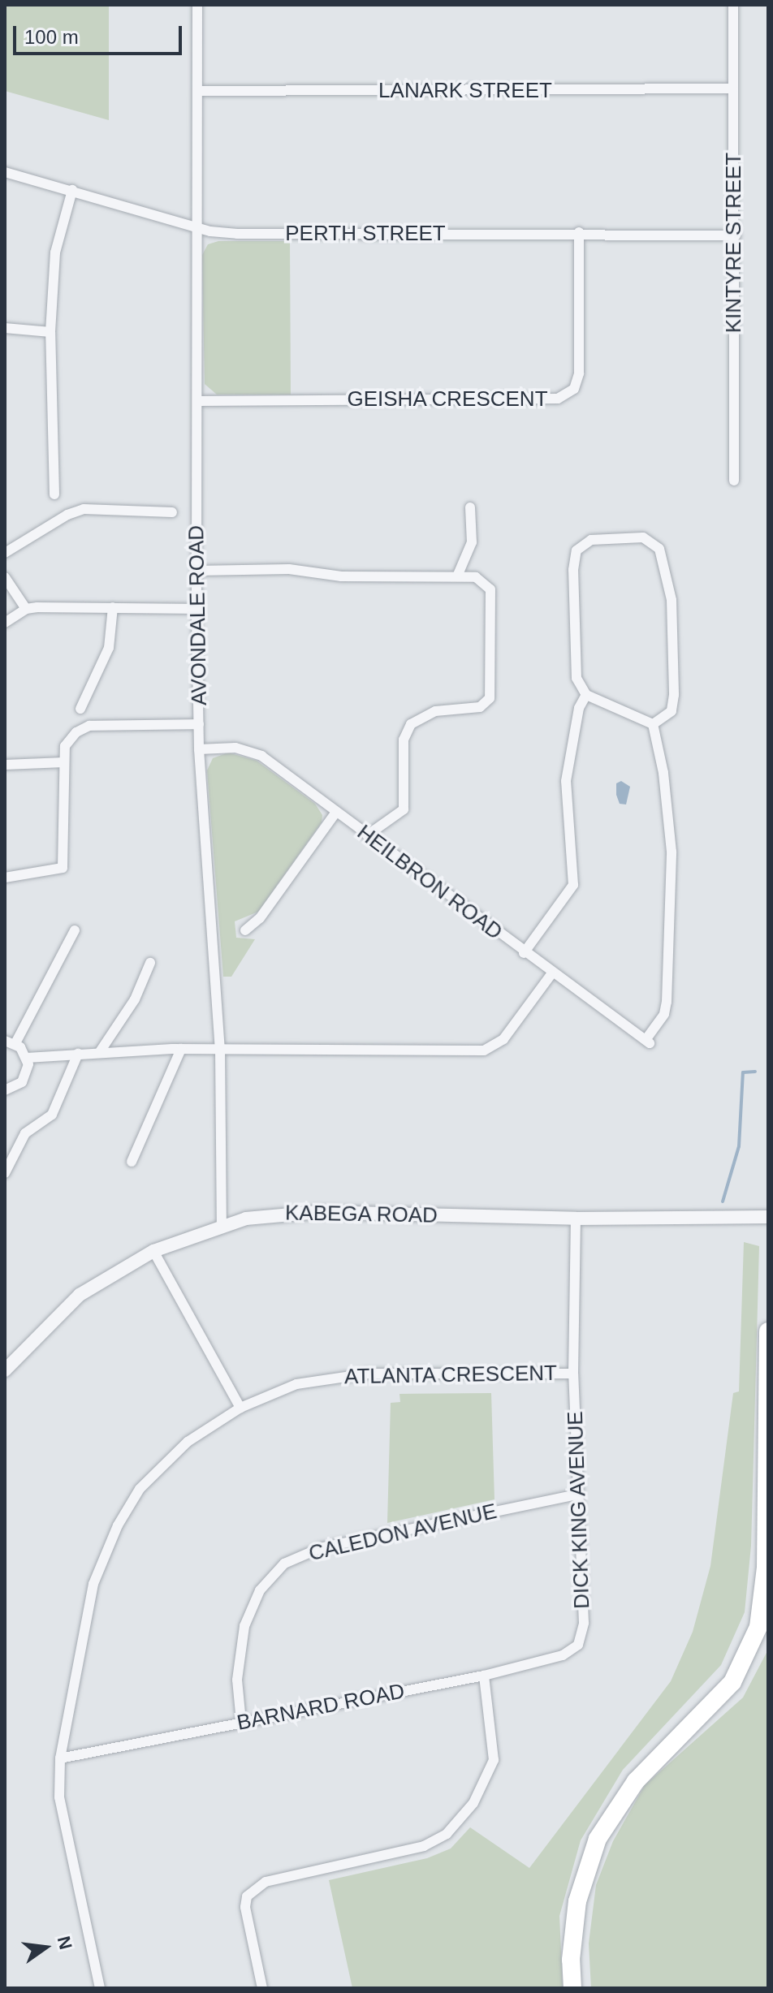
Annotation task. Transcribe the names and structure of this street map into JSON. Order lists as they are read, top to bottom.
{
  "streets": {
    "street": [
      "LANARK STREET",
      "PERTH STREET",
      "KINTYRE STREET",
      "GEISHA CRESCENT",
      "AVONDALE ROAD",
      "HEILBRON ROAD",
      "KABEGA ROAD",
      "ATLANTA CRESCENT",
      "DICK KING AVENUE",
      "CALEDON AVENUE",
      "BARNARD ROAD"
    ]
  },
  "crossings": [
    ["LANARK STREET", "KINTYRE STREET"],
    ["LANARK STREET", "AVONDALE ROAD"],
    ["PERTH STREET", "KINTYRE STREET"],
    ["PERTH STREET", "GEISHA CRESCENT"],
    ["PERTH STREET", "AVONDALE ROAD"],
    ["GEISHA CRESCENT", "AVONDALE ROAD"],
    ["AVONDALE ROAD", "HEILBRON ROAD"],
    ["AVONDALE ROAD", "KABEGA ROAD"],
    ["KABEGA ROAD", "DICK KING AVENUE"],
    ["ATLANTA CRESCENT", "DICK KING AVENUE"],
    ["ATLANTA CRESCENT", "BARNARD ROAD"],
    ["DICK KING AVENUE", "CALEDON AVENUE"],
    ["DICK KING AVENUE", "BARNARD ROAD"],
    ["CALEDON AVENUE", "BARNARD ROAD"]
  ],
  "scale_bar": "100 m",
  "north": "right"
}
